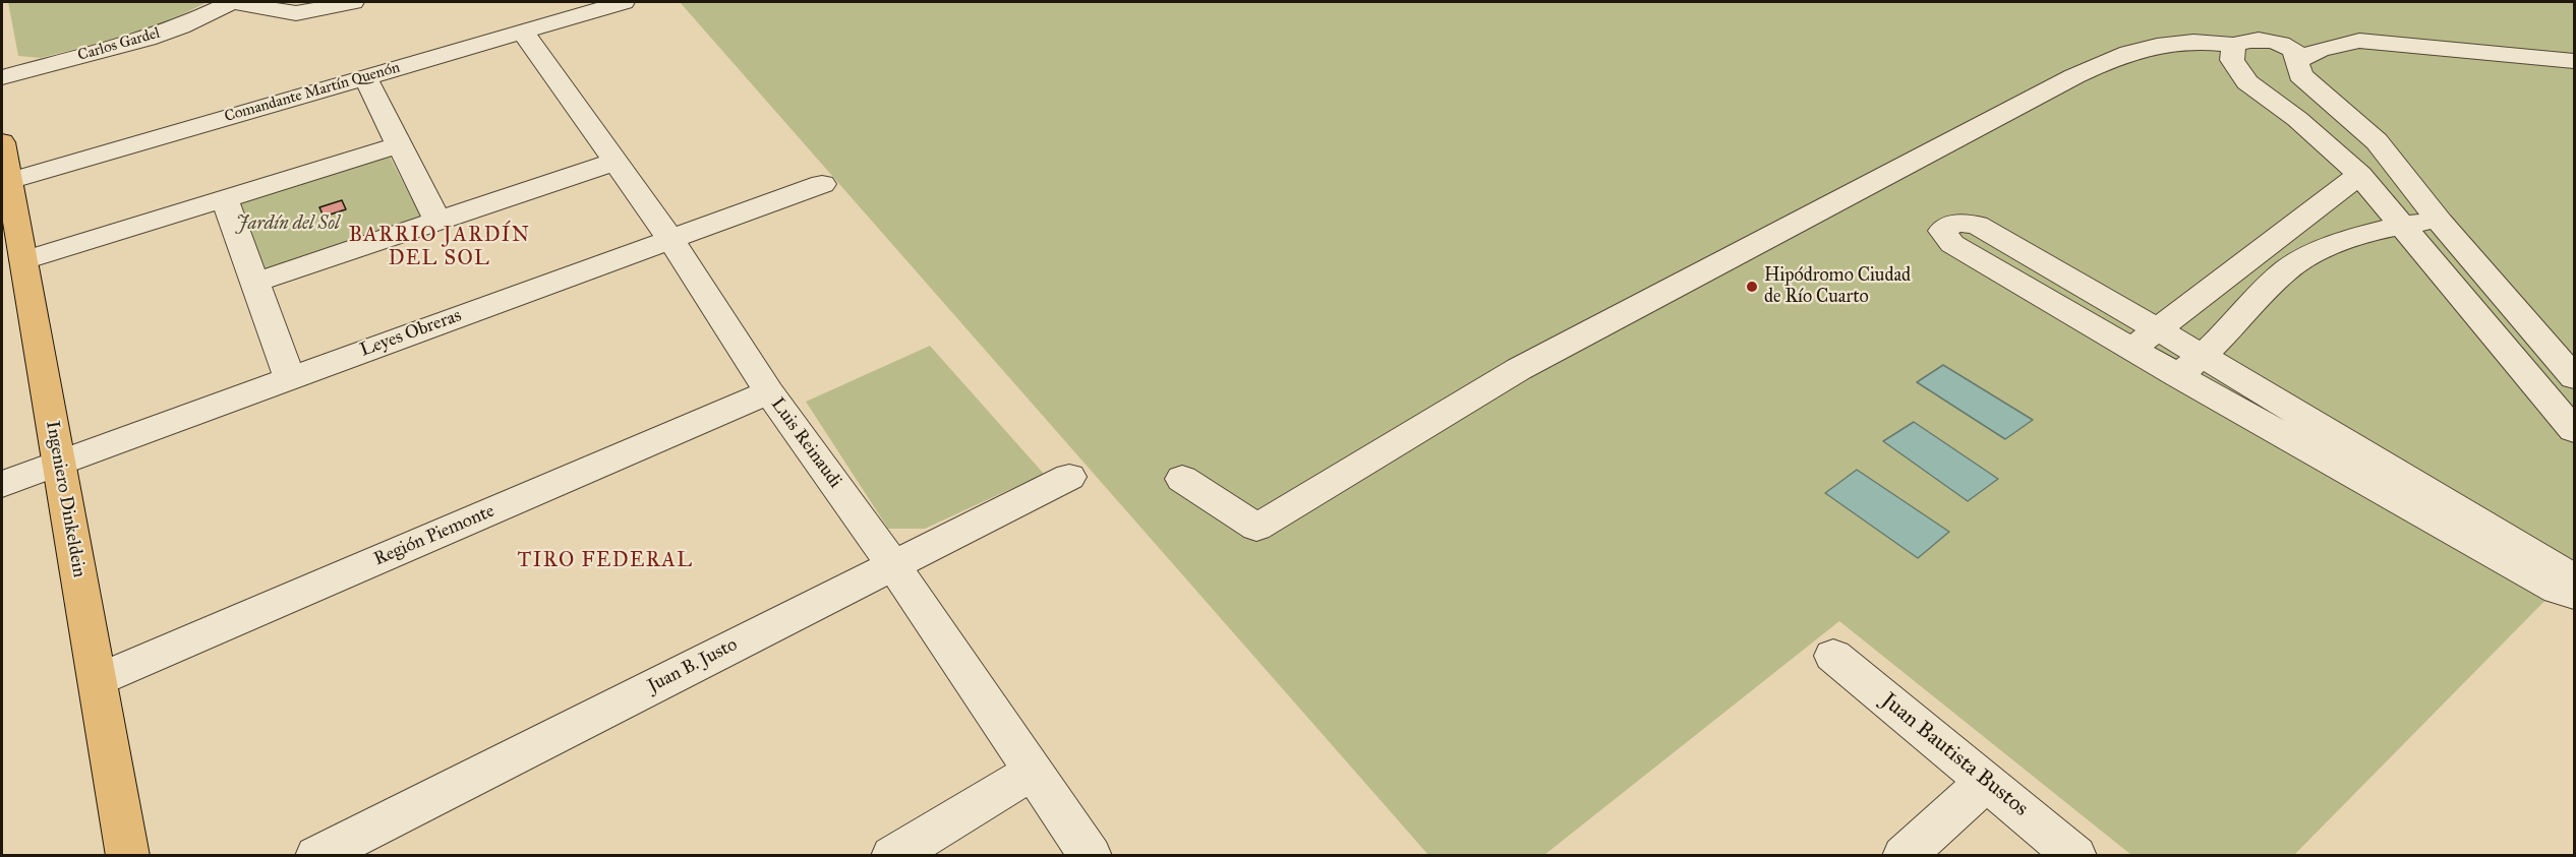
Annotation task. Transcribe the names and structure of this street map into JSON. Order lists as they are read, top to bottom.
{
  "streets": {
    "main road": ["Ingeniero Dinkeldein"],
    "street": [
      "Carlos Gardel",
      "Comandante Martín Quenón",
      "Leyes Obreras",
      "Luis Reinaudi",
      "Región Piemonte",
      "Juan B. Justo",
      "Juan Bautista Bustos"
    ]
  },
  "crossings": [
    ["Comandante Martín Quenón", "Luis Reinaudi"],
    ["Comandante Martín Quenón", "Ingeniero Dinkeldein"],
    ["Leyes Obreras", "Luis Reinaudi"],
    ["Leyes Obreras", "Ingeniero Dinkeldein"],
    ["Luis Reinaudi", "Región Piemonte"],
    ["Luis Reinaudi", "Juan B. Justo"],
    ["Ingeniero Dinkeldein", "Región Piemonte"]
  ],
  "districts": ["BARRIO JARDÍN DEL SOL", "TIRO FEDERAL"],
  "parks": ["Jardín del Sol"],
  "places": ["Hipódromo Ciudad de Río Cuarto"]
}
